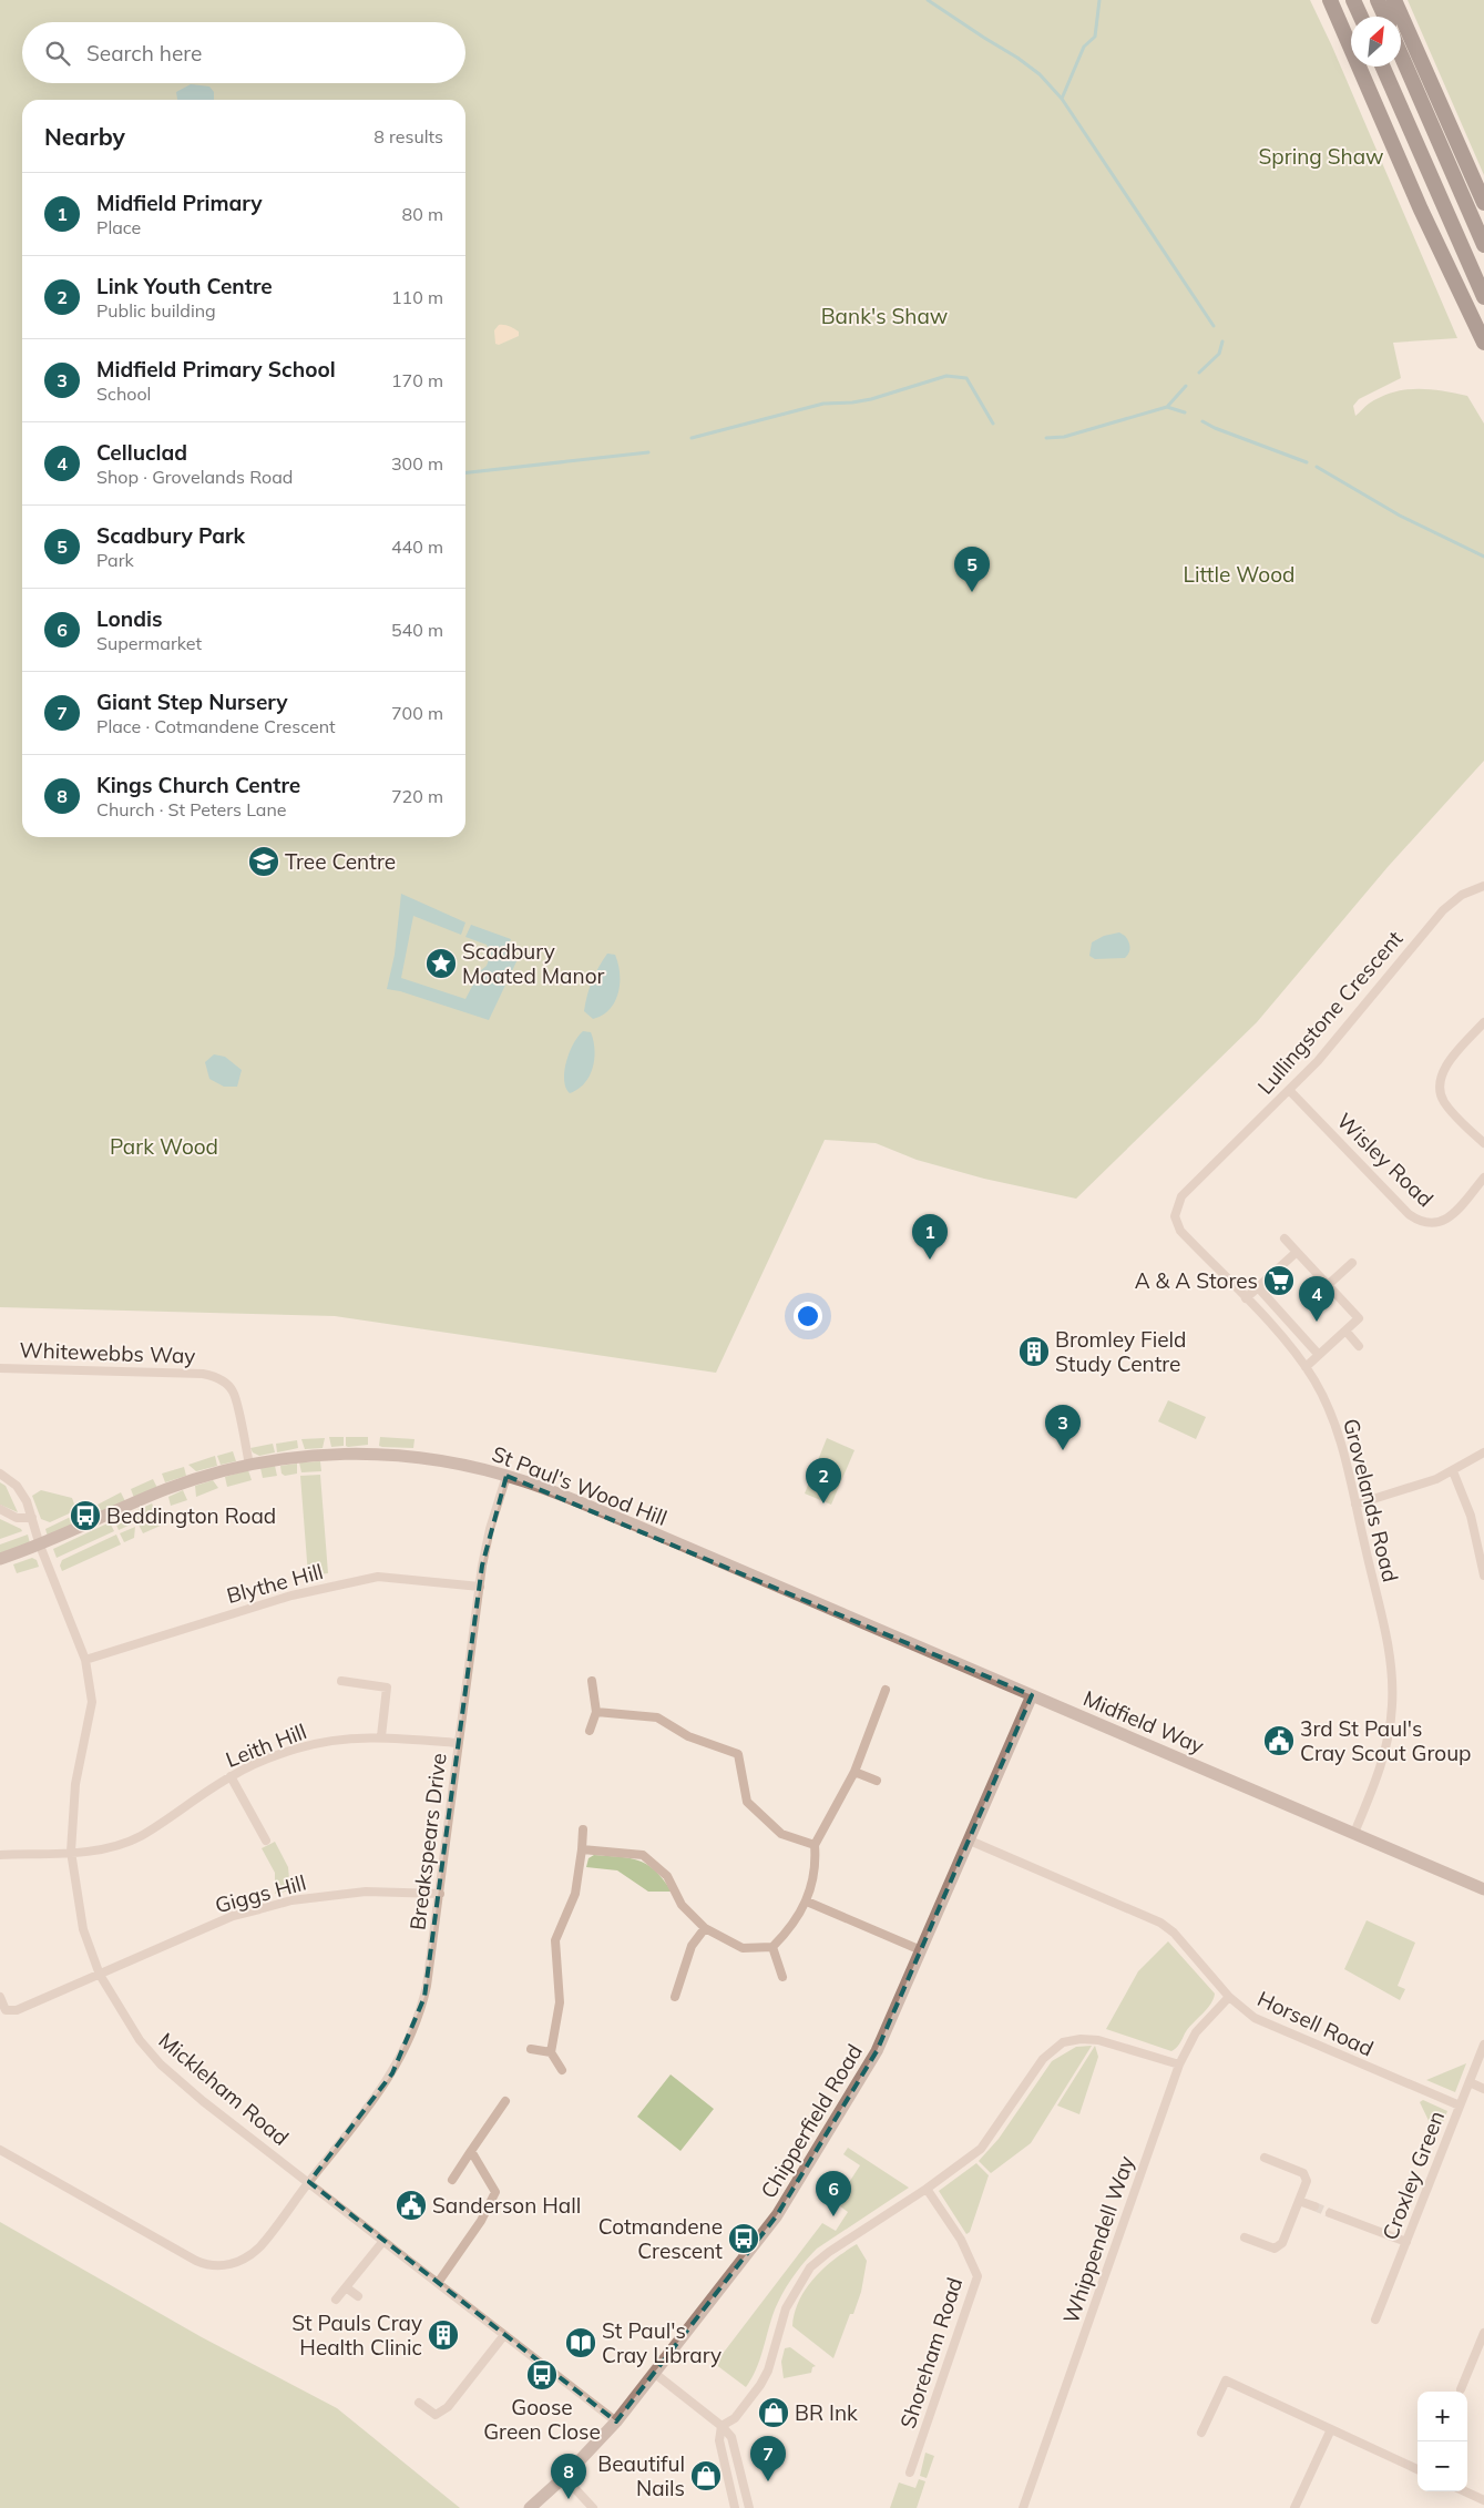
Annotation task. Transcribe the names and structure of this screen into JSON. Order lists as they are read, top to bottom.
{
  "streets": {
    "street": [
      "Lullingstone Crescent",
      "Wisley Road",
      "Whitewebbs Way",
      "St Paul's Wood Hill",
      "Grovelands Road",
      "Blythe Hill",
      "Midfield Way",
      "Leith Hill",
      "Breakspears Drive",
      "Giggs Hill",
      "Horsell Road",
      "Mickleham Road",
      "Chipperfield Road",
      "Croxley Green",
      "Whippendell Way",
      "Shoreham Road"
    ]
  },
  "crossings": [
    ["Lullingstone Crescent", "Wisley Road"],
    ["Lullingstone Crescent", "Grovelands Road"],
    ["Whitewebbs Way", "St Paul's Wood Hill"],
    ["St Paul's Wood Hill", "Midfield Way"],
    ["St Paul's Wood Hill", "Breakspears Drive"],
    ["St Paul's Wood Hill", "Mickleham Road"],
    ["Grovelands Road", "Midfield Way"],
    ["Blythe Hill", "Breakspears Drive"],
    ["Blythe Hill", "Mickleham Road"],
    ["Midfield Way", "Chipperfield Road"],
    ["Leith Hill", "Breakspears Drive"],
    ["Leith Hill", "Mickleham Road"],
    ["Breakspears Drive", "Giggs Hill"],
    ["Breakspears Drive", "Mickleham Road"],
    ["Giggs Hill", "Mickleham Road"],
    ["Horsell Road", "Chipperfield Road"],
    ["Horsell Road", "Croxley Green"],
    ["Horsell Road", "Whippendell Way"],
    ["Mickleham Road", "Chipperfield Road"]
  ],
  "parks": [
    "Spring Shaw",
    "Bank's Shaw",
    "Little Wood",
    "Park Wood"
  ],
  "places": {
    "school or university": ["Tree Centre"],
    "place": ["Scadbury Moated Manor"],
    "supermarket": ["A & A Stores"],
    "building": ["Bromley Field Study Centre", "St Pauls Cray Health Clinic"],
    "bus stop": ["Beddington Road", "Cotmandene Crescent", "Goose Green Close"],
    "public building": ["3rd St Paul's Cray Scout Group", "Sanderson Hall"],
    "library": ["St Paul's Cray Library"],
    "shop": ["BR Ink", "Beautiful Nails"]
  },
  "north": "top right",
  "page": {
    "search": "Search here",
    "heading": ["Nearby", "8 results"],
    "list": [
      {
        "mark": "1",
        "name": "Midfield Primary",
        "note": "Place",
        "value": "80 m"
      },
      {
        "mark": "2",
        "name": "Link Youth Centre",
        "note": "Public building",
        "value": "110 m"
      },
      {
        "mark": "3",
        "name": "Midfield Primary School",
        "note": "School",
        "value": "170 m"
      },
      {
        "mark": "4",
        "name": "Celluclad",
        "note": "Shop · Grovelands Road",
        "value": "300 m"
      },
      {
        "mark": "5",
        "name": "Scadbury Park",
        "note": "Park",
        "value": "440 m"
      },
      {
        "mark": "6",
        "name": "Londis",
        "note": "Supermarket",
        "value": "540 m"
      },
      {
        "mark": "7",
        "name": "Giant Step Nursery",
        "note": "Place · Cotmandene Crescent",
        "value": "700 m"
      },
      {
        "mark": "8",
        "name": "Kings Church Centre",
        "note": "Church · St Peters Lane",
        "value": "720 m"
      }
    ],
    "pins": [
      "5",
      "1",
      "4",
      "3",
      "2",
      "6",
      "7",
      "8"
    ],
    "map_buttons": ["+", "−"]
  }
}
